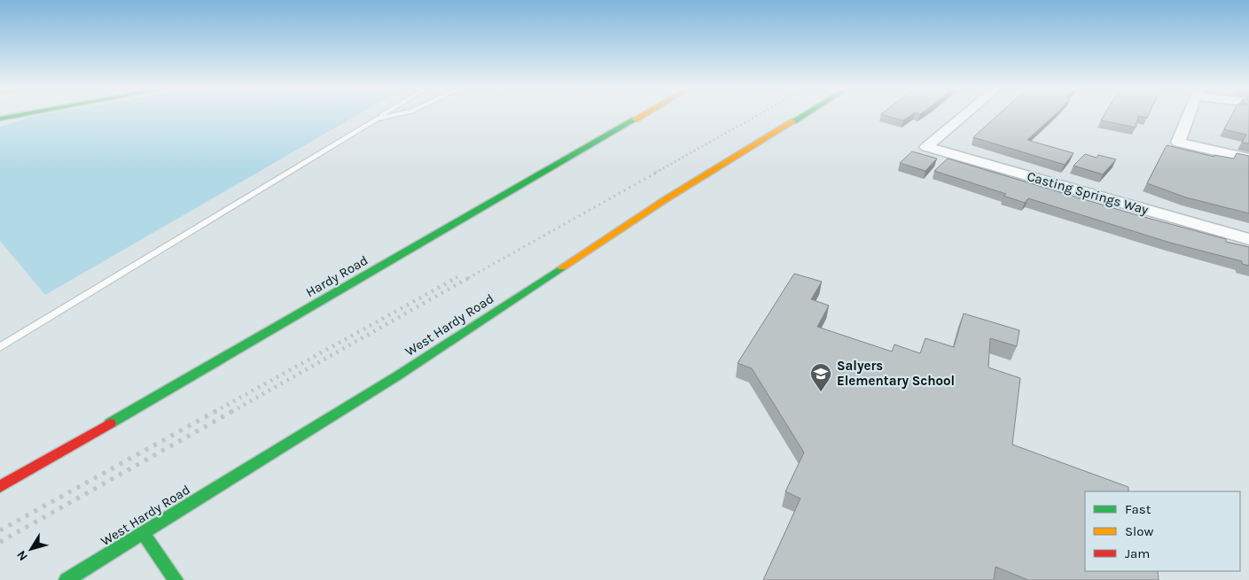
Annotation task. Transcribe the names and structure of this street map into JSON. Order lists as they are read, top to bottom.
{
  "streets": {
    "main road": ["Hardy Road", "West Hardy Road"],
    "street": ["Casting Springs Way"]
  },
  "places": {
    "school or university": ["Salyers Elementary School"]
  },
  "legend": ["Fast", "Slow", "Jam"],
  "north": "bottom left"
}
